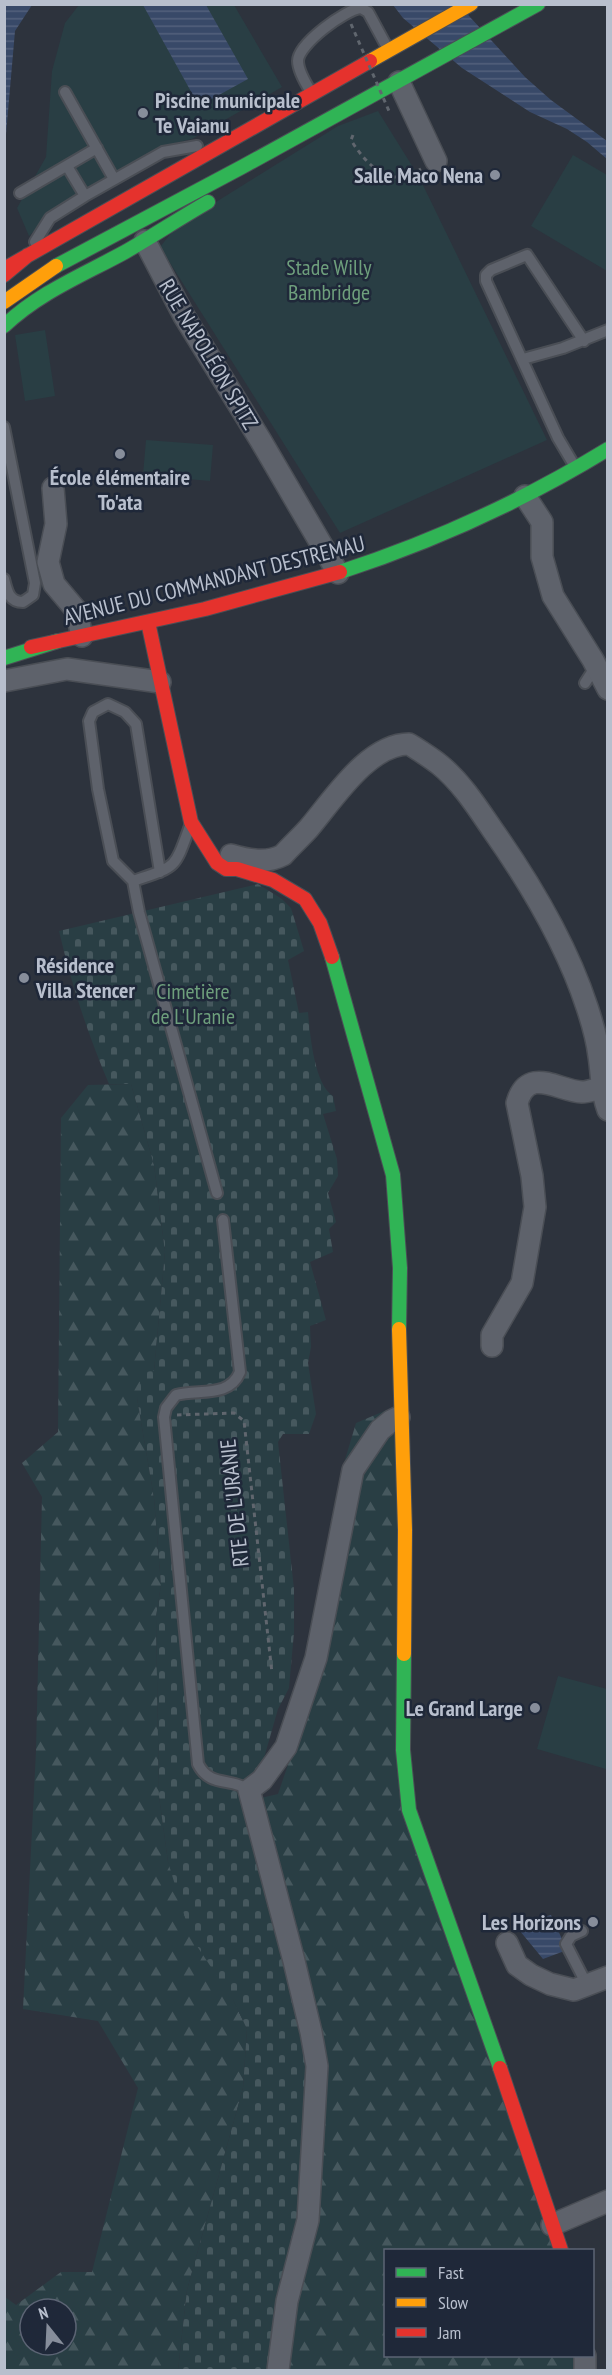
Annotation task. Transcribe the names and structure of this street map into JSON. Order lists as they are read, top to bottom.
{
  "streets": {
    "main road": ["AVENUE DU COMMANDANT DESTREMAU"],
    "street": ["RUE NAPOLÉON SPITZ"],
    "path": ["RTE DE L'URANIE"]
  },
  "crossings": [
    ["RUE NAPOLÉON SPITZ", "AVENUE DU COMMANDANT DESTREMAU"]
  ],
  "parks": ["Stade Willy Bambridge", "Cimetière de L'Uranie"],
  "places": [
    "Piscine municipale Te Vaianu",
    "Salle Maco Nena",
    "École élémentaire To'ata",
    "Résidence Villa Stencer",
    "Le Grand Large",
    "Les Horizons"
  ],
  "legend": ["Fast", "Slow", "Jam"],
  "north": "top"
}
